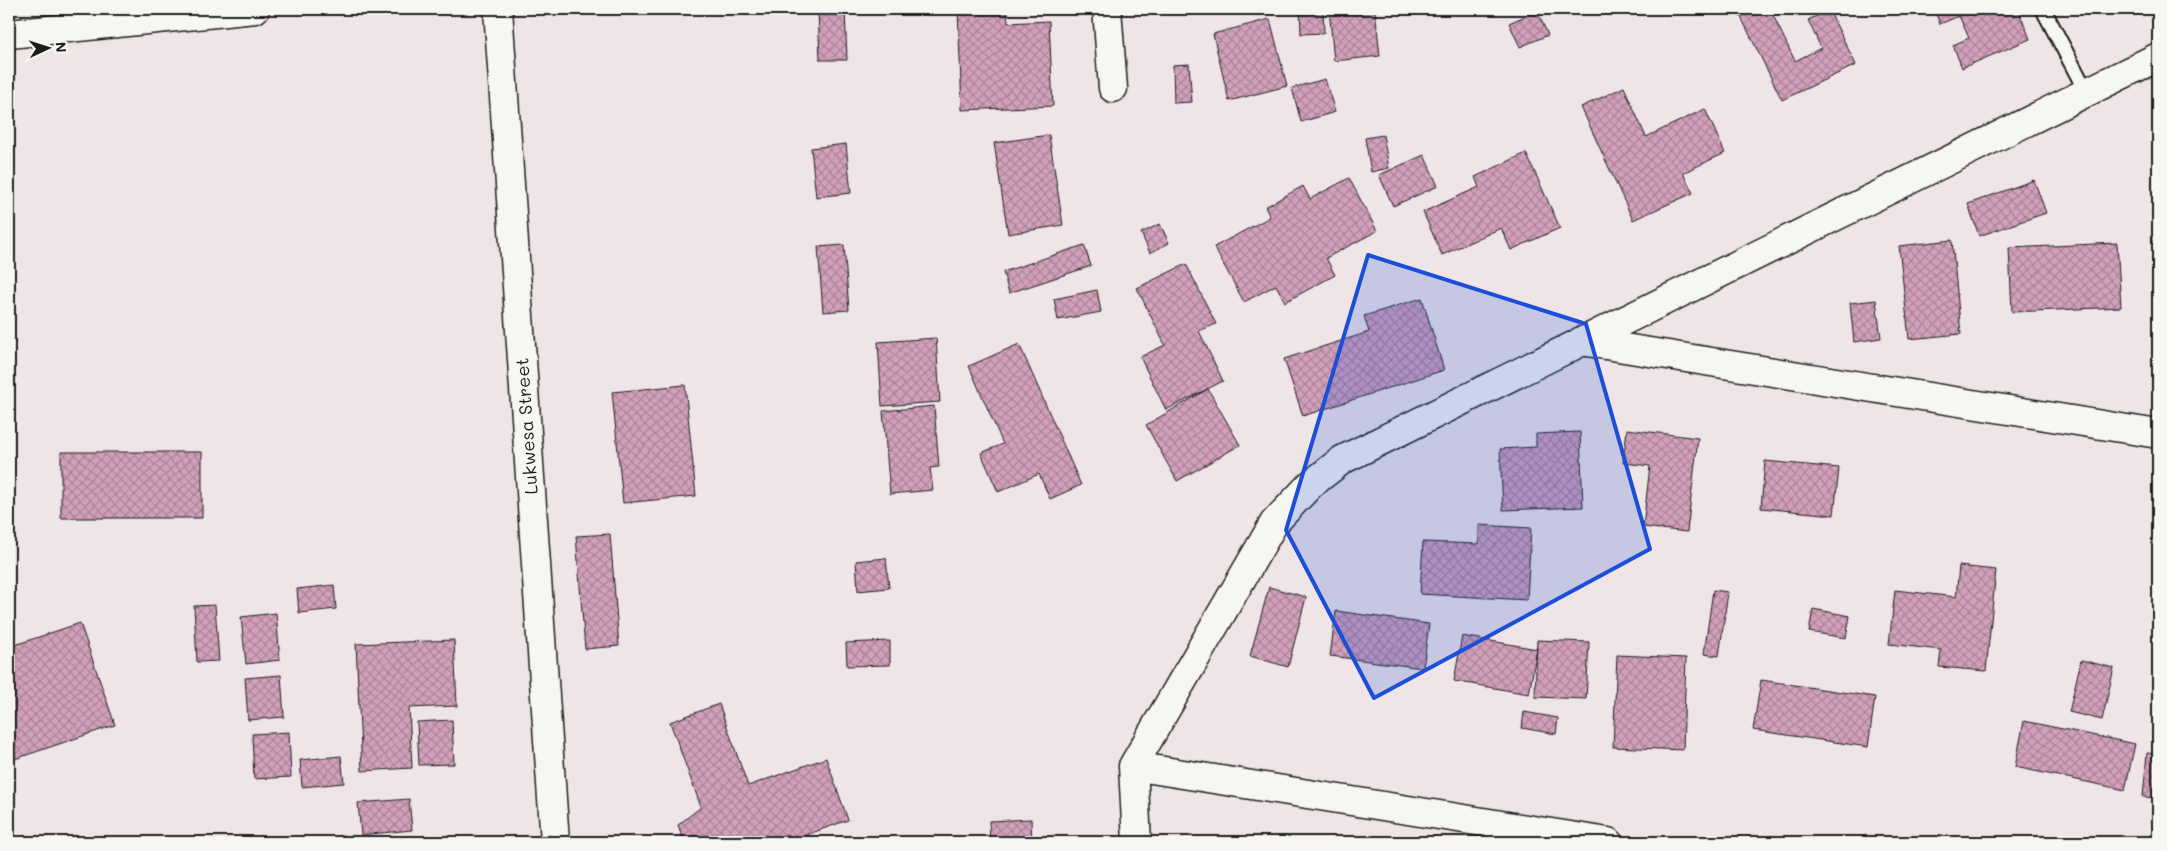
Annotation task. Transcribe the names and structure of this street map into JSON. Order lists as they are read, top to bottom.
{
  "streets": {
    "street": ["Lukwesa Street"]
  },
  "north": "right"
}
